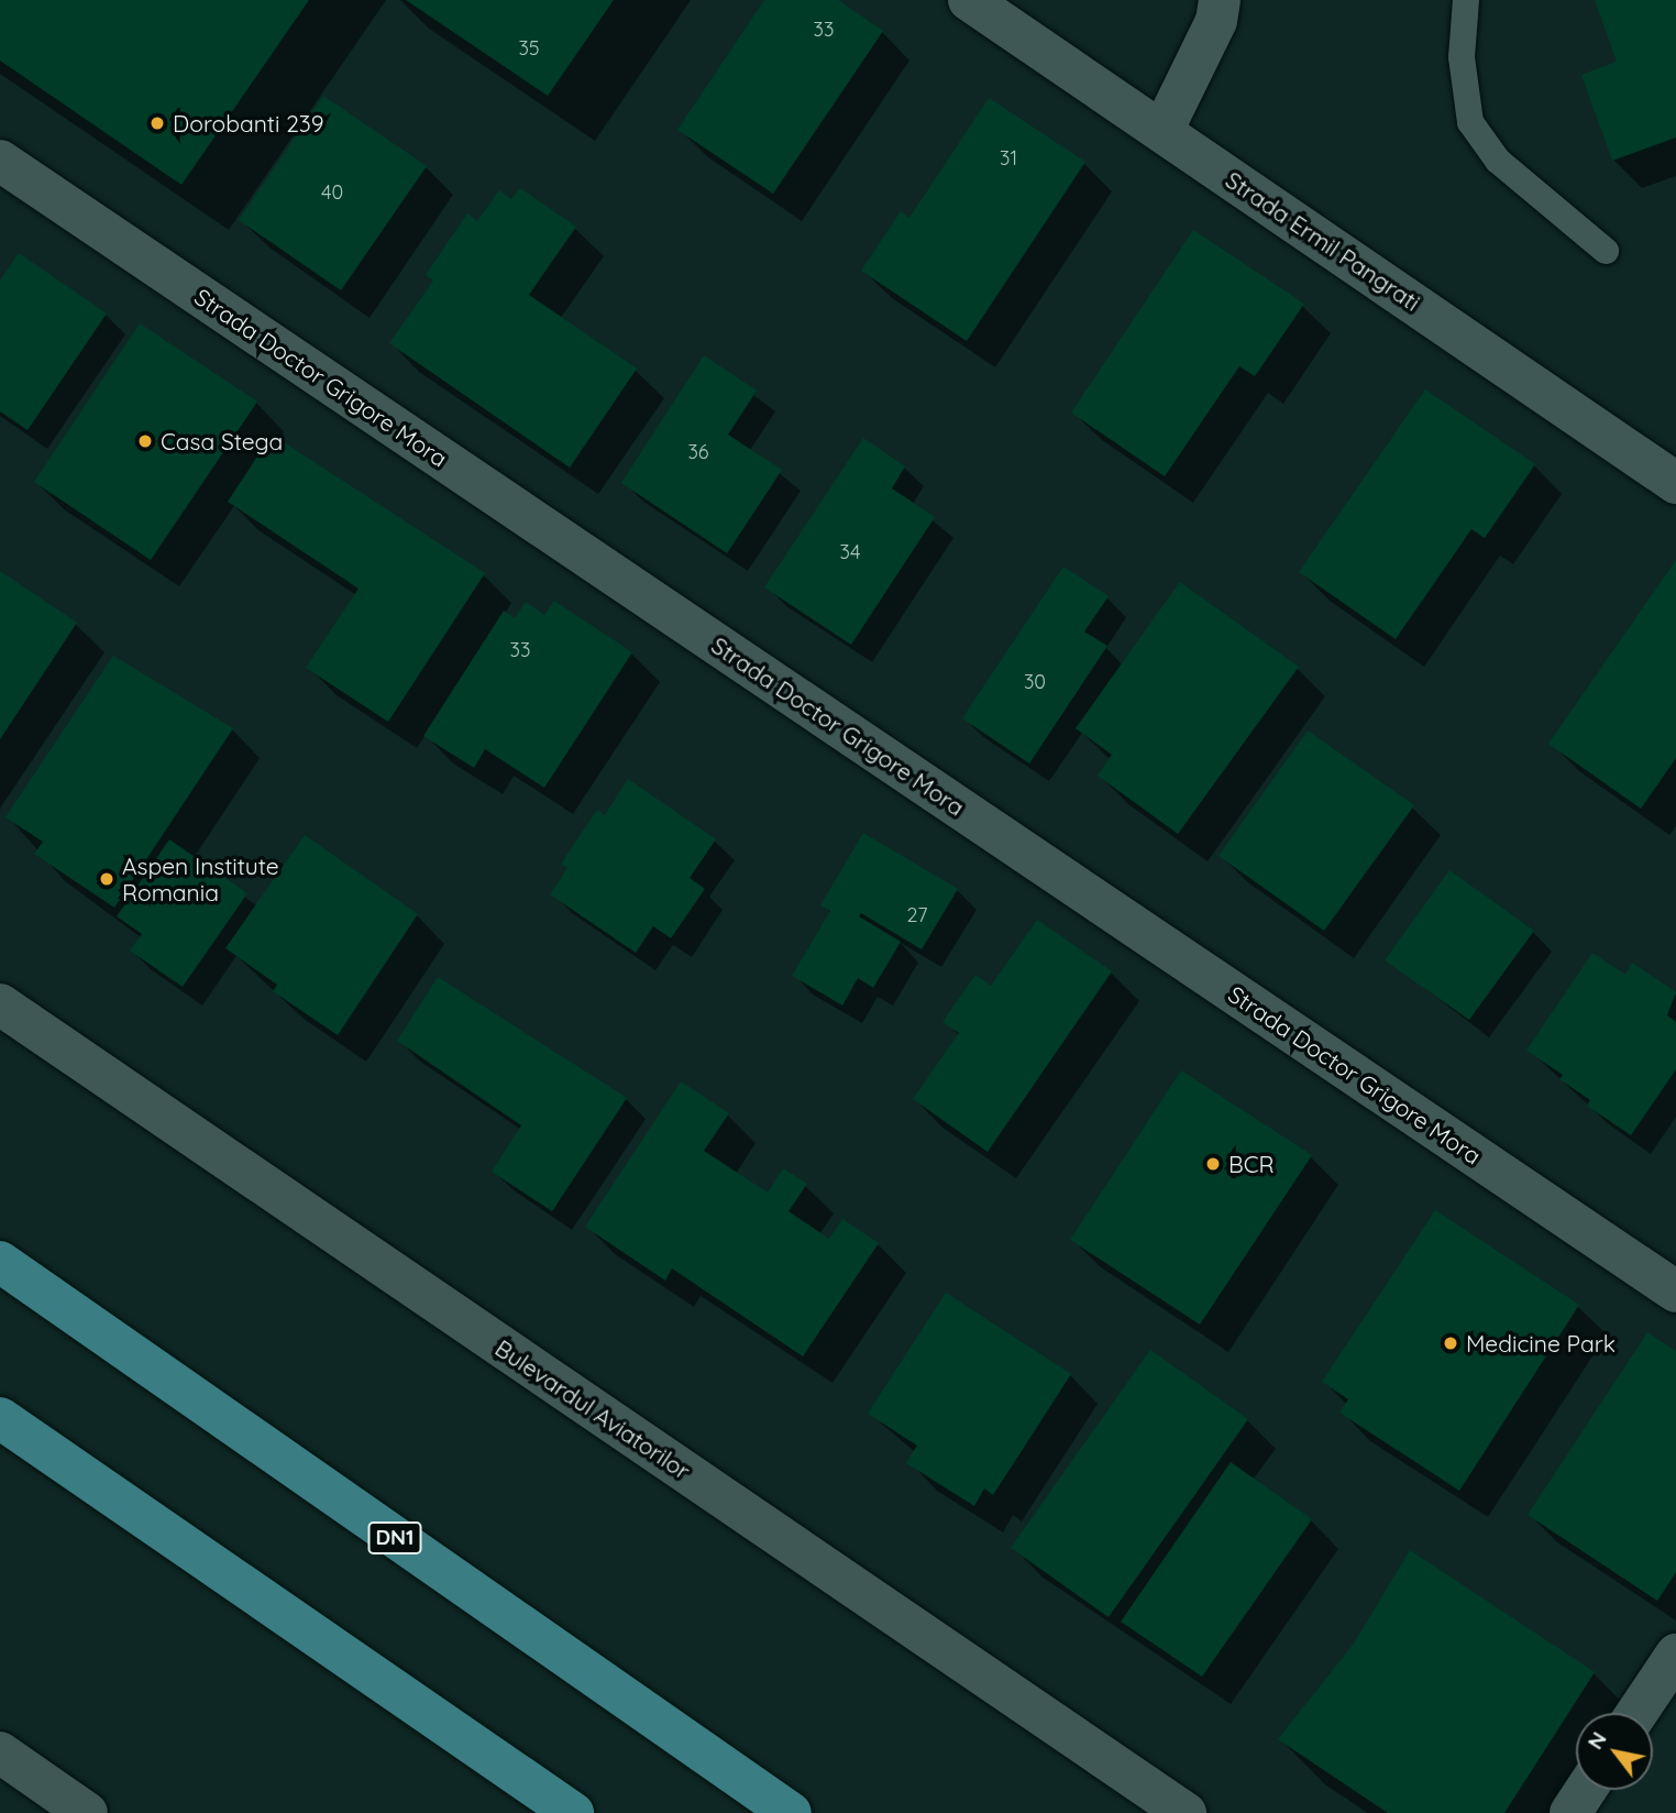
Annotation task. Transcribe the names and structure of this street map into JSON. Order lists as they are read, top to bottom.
{
  "streets": {
    "main road": ["DN1"],
    "street": ["Strada Ermil Pangrati", "Strada Doctor Grigore Mora", "Bulevardul Aviatorilor"]
  },
  "places": [
    "Dorobanti 239",
    "Casa Stega",
    "Aspen Institute Romania",
    "BCR",
    "Medicine Park"
  ],
  "house_numbers": [
    "33",
    "35",
    "31",
    "40",
    "36",
    "34",
    "33",
    "30",
    "27"
  ],
  "north": "top left"
}
